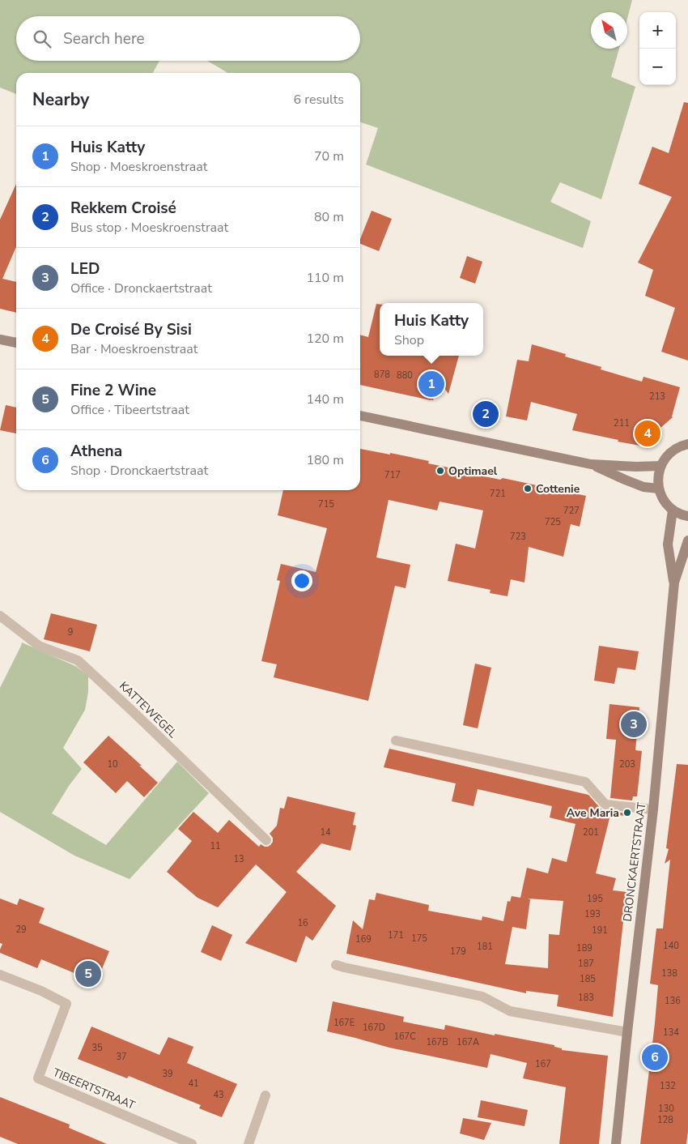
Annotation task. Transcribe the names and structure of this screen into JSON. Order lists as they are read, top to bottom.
{
  "streets": {
    "main road": ["DRONCKAERTSTRAAT"],
    "street": ["KATTEWEGEL", "TIBEERTSTRAAT"]
  },
  "places": ["Optimael", "Cottenie", "Ave Maria"],
  "house_numbers": [
    "878",
    "880",
    "213",
    "211",
    "717",
    "721",
    "715",
    "727",
    "725",
    "723",
    "9",
    "10",
    "203",
    "14",
    "201",
    "11",
    "13",
    "195",
    "193",
    "16",
    "29",
    "191",
    "171",
    "175",
    "169",
    "140",
    "181",
    "189",
    "179",
    "187",
    "138",
    "185",
    "183",
    "136",
    "167E",
    "167D",
    "134",
    "167C",
    "167B",
    "167A",
    "35",
    "37",
    "167",
    "39",
    "41",
    "132",
    "43",
    "130",
    "128"
  ],
  "north": "top left",
  "page": {
    "map_buttons": ["+", "−"],
    "search": "Search here",
    "heading": ["Nearby", "6 results"],
    "list": [
      {
        "mark": "1",
        "name": "Huis Katty",
        "note": "Shop · Moeskroenstraat",
        "value": "70 m"
      },
      {
        "mark": "2",
        "name": "Rekkem Croisé",
        "note": "Bus stop · Moeskroenstraat",
        "value": "80 m"
      },
      {
        "mark": "3",
        "name": "LED",
        "note": "Office · Dronckaertstraat",
        "value": "110 m"
      },
      {
        "mark": "4",
        "name": "De Croisé By Sisi",
        "note": "Bar · Moeskroenstraat",
        "value": "120 m"
      },
      {
        "mark": "5",
        "name": "Fine 2 Wine",
        "note": "Office · Tibeertstraat",
        "value": "140 m"
      },
      {
        "mark": "6",
        "name": "Athena",
        "note": "Shop · Dronckaertstraat",
        "value": "180 m"
      }
    ],
    "popup": ["Huis Katty", "Shop"],
    "pins": [
      "1",
      "2",
      "4",
      "3",
      "5",
      "6"
    ]
  }
}
